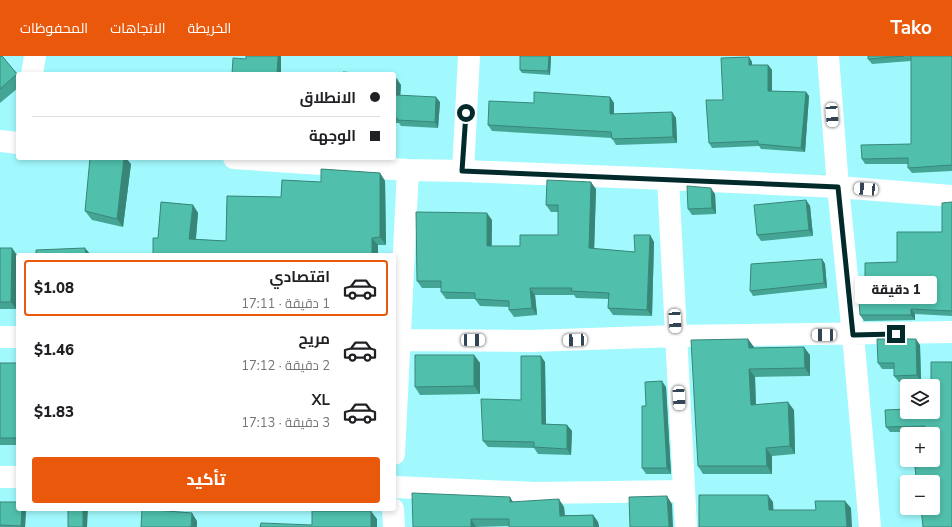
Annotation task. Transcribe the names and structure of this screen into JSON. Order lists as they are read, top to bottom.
{
  "page": {
    "header": "Tako",
    "nav": ["الخريطة", "الاتجاهات", "المحفوظات"],
    "banner": ["الانطلاق", "الوجهة"],
    "list": [
      {
        "name": "اقتصادي",
        "note": "1 دقيقة · 17:11",
        "value": "$1.08"
      },
      {
        "name": "مريح",
        "note": "2 دقيقة · 17:12",
        "value": "$1.46"
      },
      {
        "name": "XL",
        "note": "3 دقيقة · 17:13",
        "value": "$1.83"
      }
    ],
    "bubble": "1 دقيقة",
    "map_buttons": ["+", "−"],
    "buttons": "تأكيد"
  }
}
